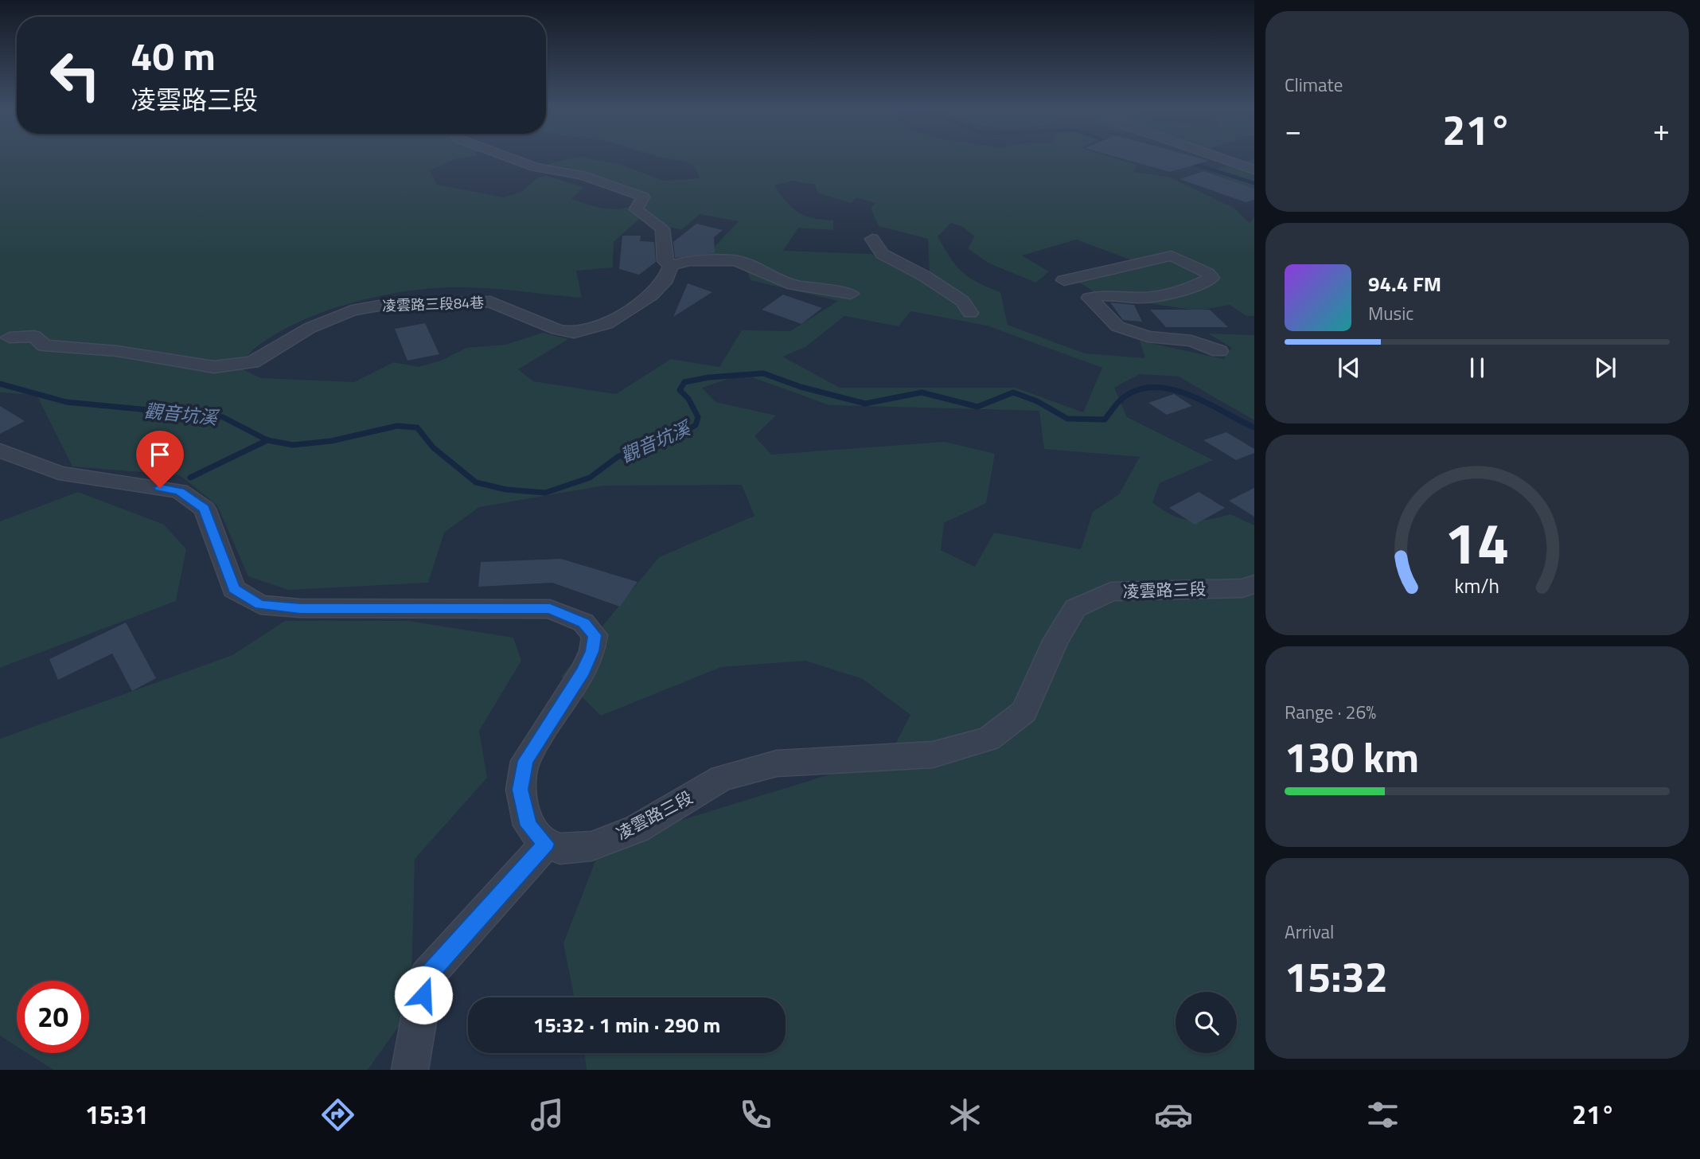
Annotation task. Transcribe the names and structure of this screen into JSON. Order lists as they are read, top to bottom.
{
  "streets": {
    "street": ["凌雲路三段84巷", "凌雲路三段"]
  },
  "water": ["觀音坑溪"],
  "page": {
    "tile": [
      "Climate",
      ["Range · 26%", "130 km"],
      ["Arrival", "15:32"]
    ],
    "turn": ["40 m", "凌雲路三段"],
    "heat": ["−", "21°", "+"],
    "song": ["94.4 FM", "Music"],
    "limit": "20",
    "trip": "15:32 · 1 min · 290 m",
    "tabs": ["15:31", "21°"],
    "gauge": ["14", "km/h"]
  }
}
